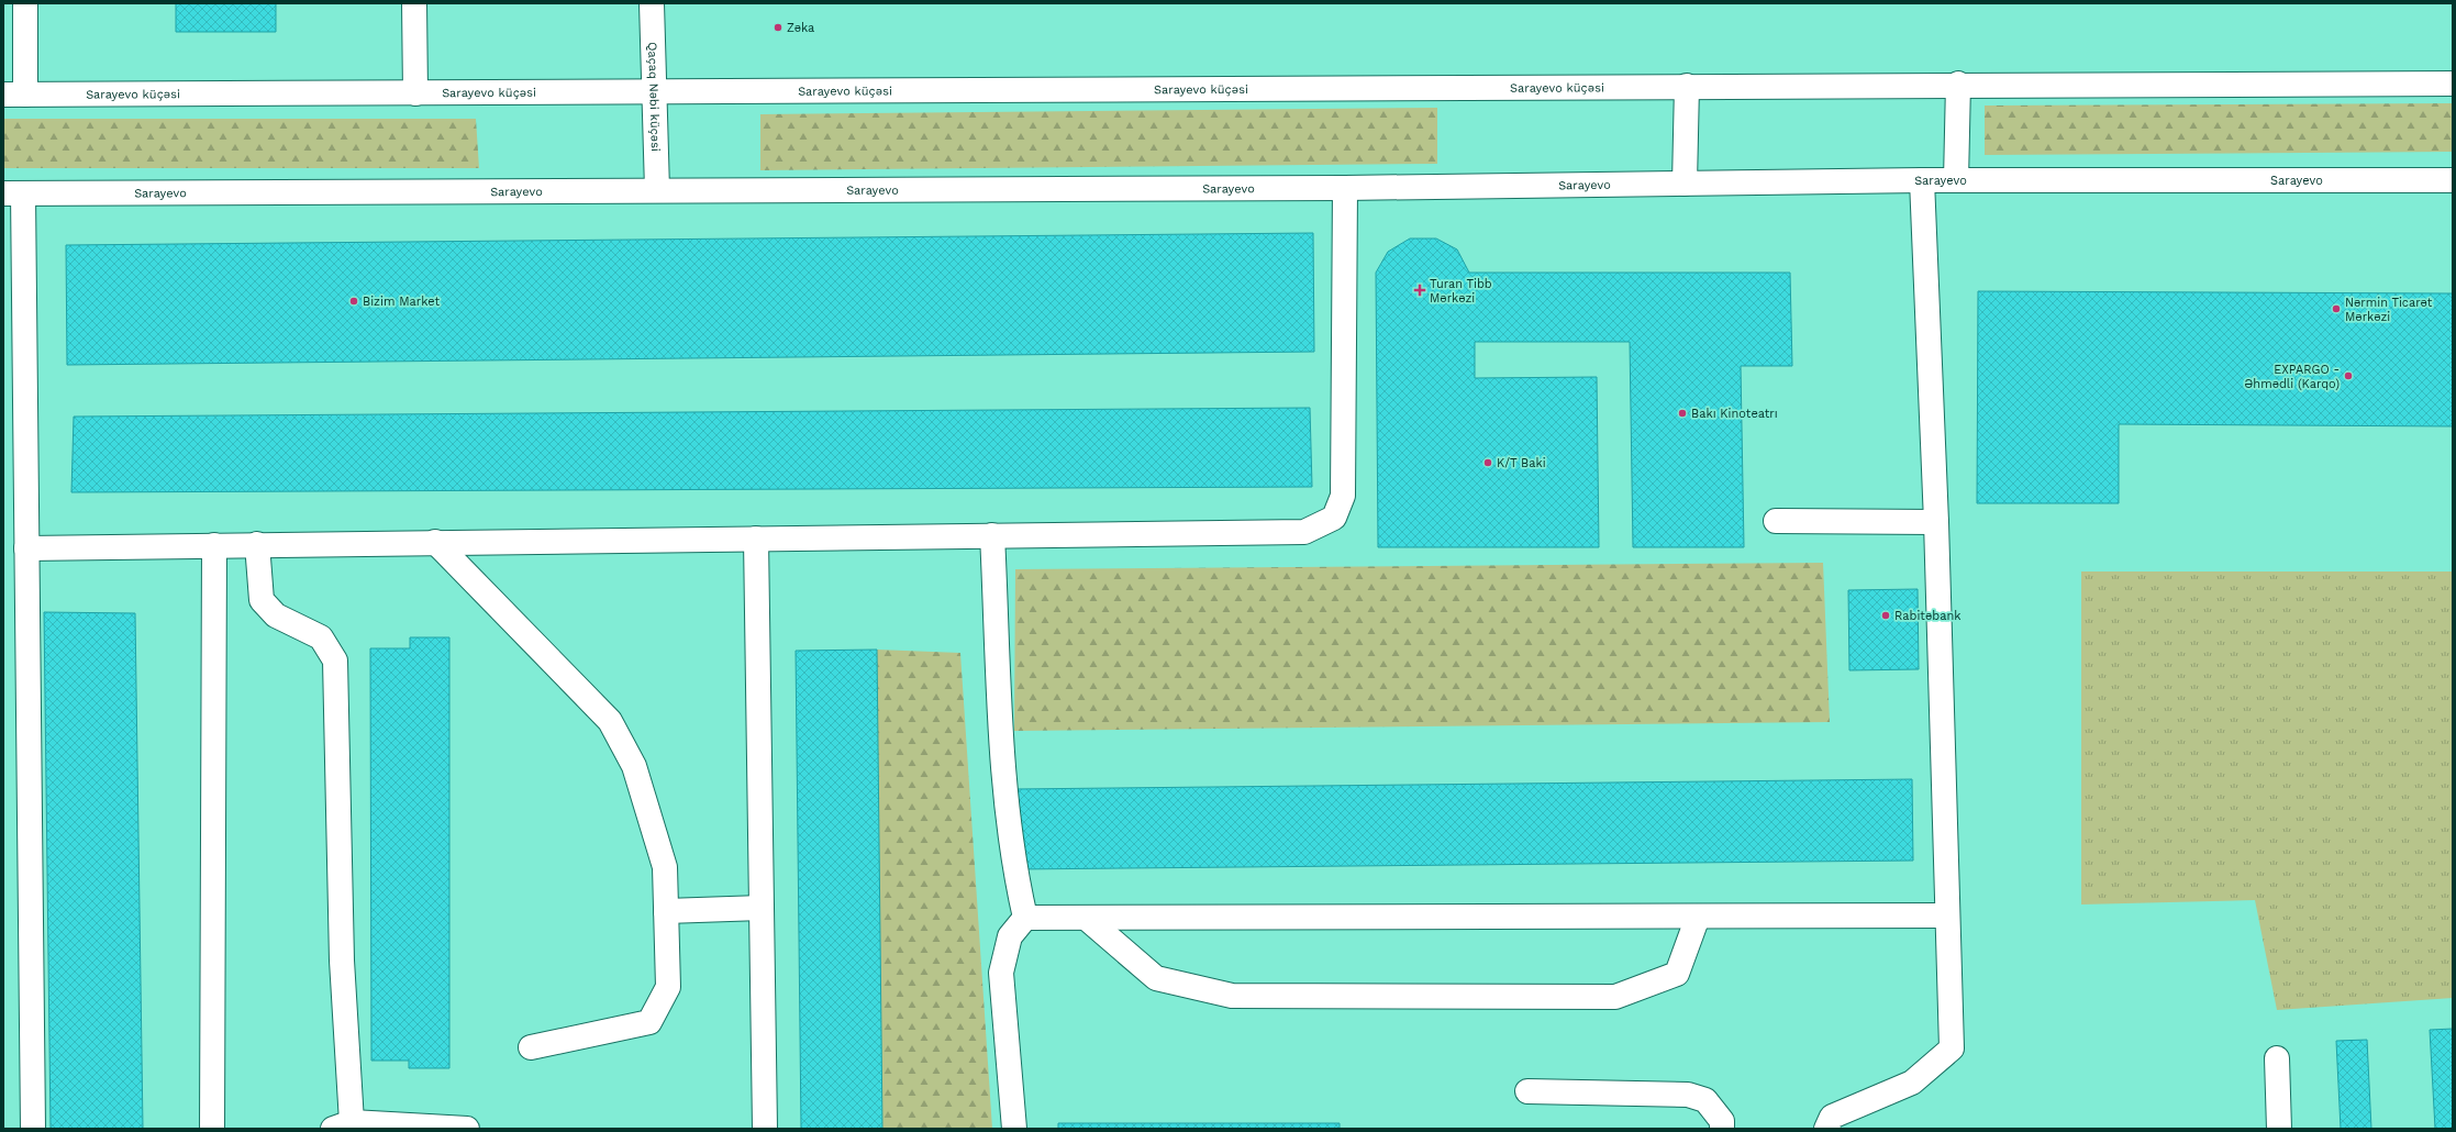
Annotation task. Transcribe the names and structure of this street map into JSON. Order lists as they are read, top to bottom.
{
  "streets": {
    "street": ["Sarayevo küçəsi", "Qaçaq Nəbi küçəsi", "Sarayevo"]
  },
  "crossings": [
    ["Sarayevo küçəsi", "Qaçaq Nəbi küçəsi"],
    ["Qaçaq Nəbi küçəsi", "Sarayevo"]
  ],
  "places": {
    "other": [
      "Zəka",
      "Bizim Market",
      "Nərmin Ticarət Mərkəzi",
      "EXPARGO - Əhmədli (Karqo)",
      "Bakı Kinoteatrı",
      "K/T Baki",
      "Rabitəbank"
    ],
    "health": ["Turan Tibb Mərkəzi"]
  }
}
